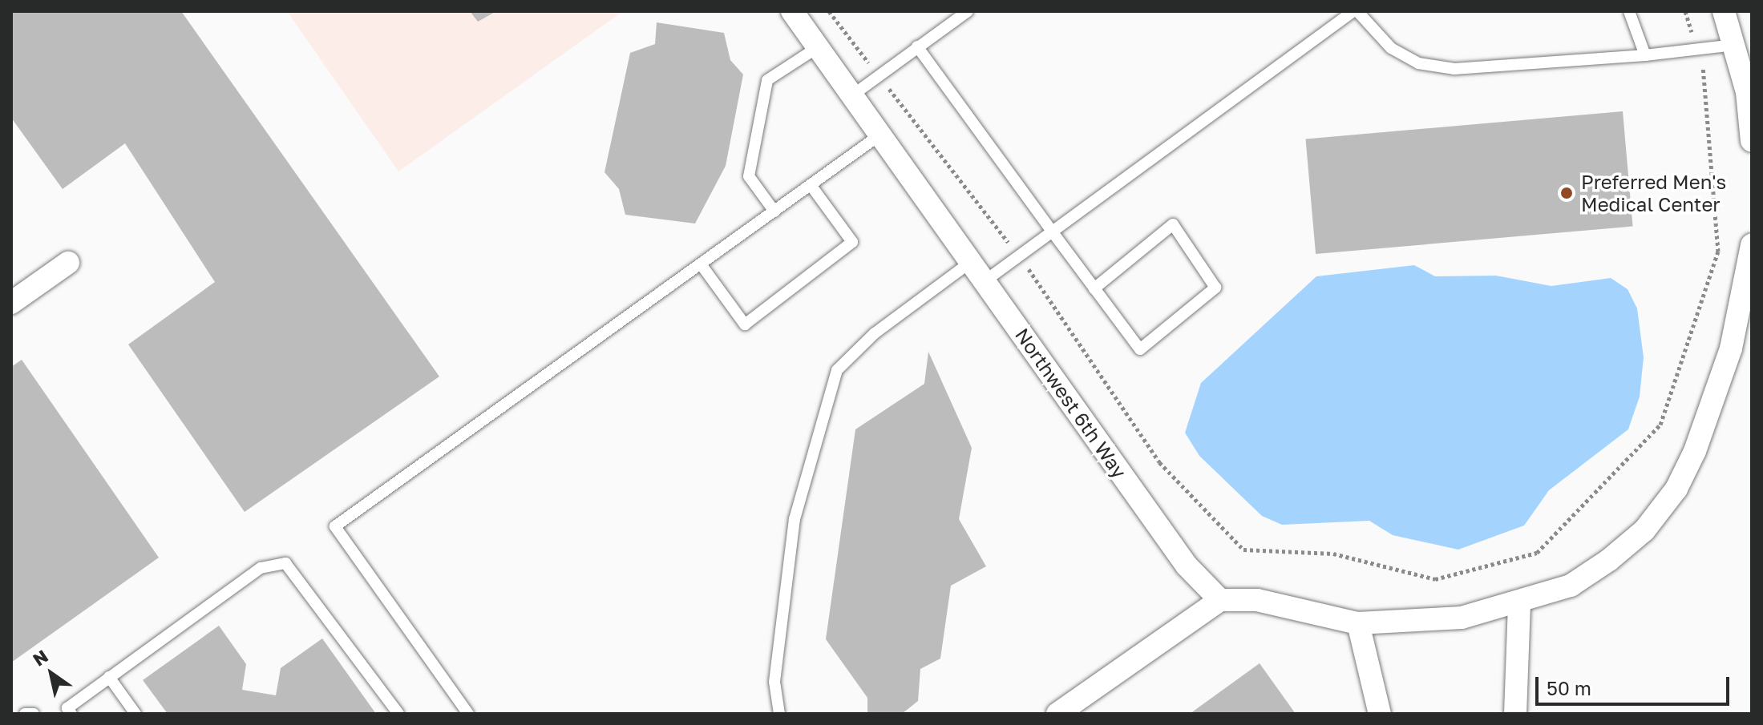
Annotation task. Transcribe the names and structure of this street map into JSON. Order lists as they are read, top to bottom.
{
  "streets": {
    "street": ["Northwest 6th Way"]
  },
  "places": ["Preferred Men's Medical Center"],
  "scale_bar": "50 m",
  "north": "top left"
}
